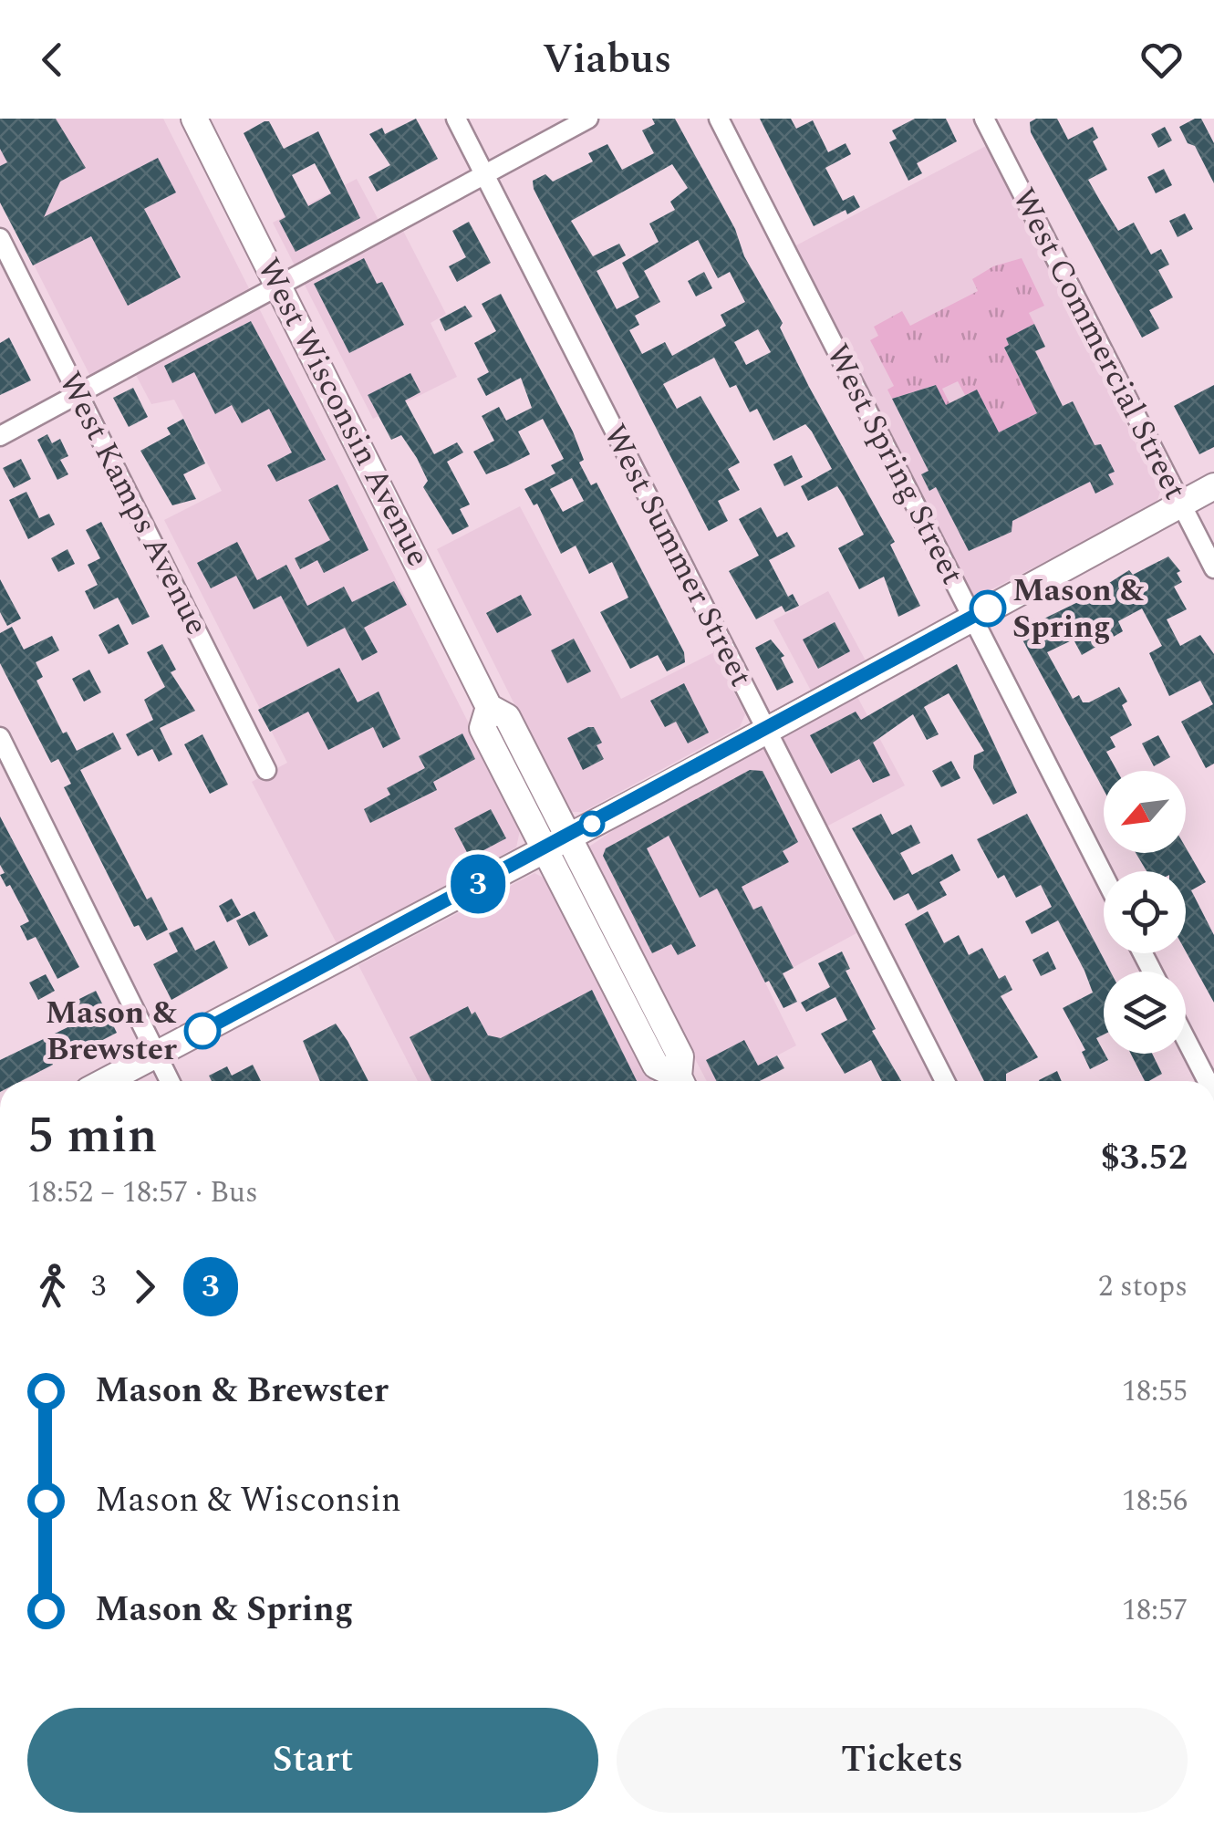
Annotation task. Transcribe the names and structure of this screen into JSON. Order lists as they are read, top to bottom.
{
  "streets": {
    "main road": ["West Wisconsin Avenue"],
    "street": [
      "West Commercial Street",
      "West Spring Street",
      "West Kamps Avenue",
      "West Summer Street"
    ]
  },
  "places": ["Mason & Spring", "Mason & Brewster"],
  "lines": ["bus line 3"],
  "north": "bottom left",
  "page": {
    "header": "Viabus",
    "on_map": "3",
    "heading": ["5 min", "18:52 – 18:57 · Bus", "$3.52"],
    "legs": ["3", "3", "2 stops"],
    "list": [
      {
        "name": "Mason & Brewster",
        "value": "18:55"
      },
      {
        "name": "Mason & Wisconsin",
        "value": "18:56"
      },
      {
        "name": "Mason & Spring",
        "value": "18:57"
      }
    ],
    "buttons": ["Start", "Tickets"]
  }
}
